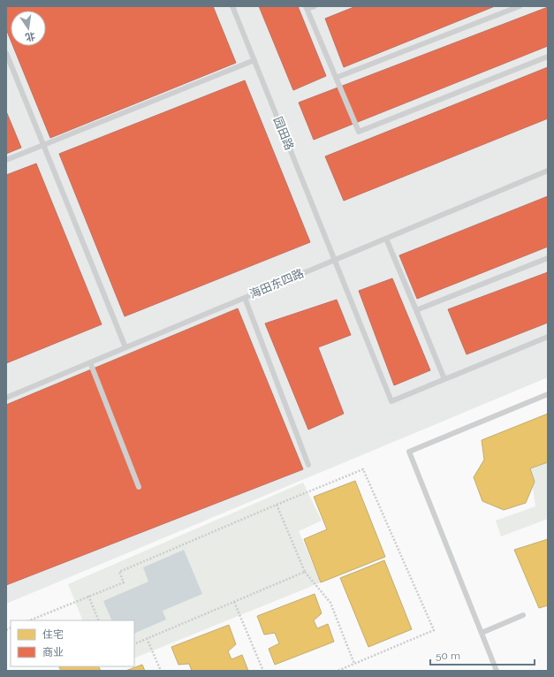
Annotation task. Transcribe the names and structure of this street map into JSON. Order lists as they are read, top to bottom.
{
  "streets": {
    "lane": ["园田路", "海田东四路"]
  },
  "crossings": [
    ["园田路", "海田东四路"]
  ],
  "legend": ["住宅", "商业"],
  "scale_bar": "50 m",
  "north": "bottom"
}
